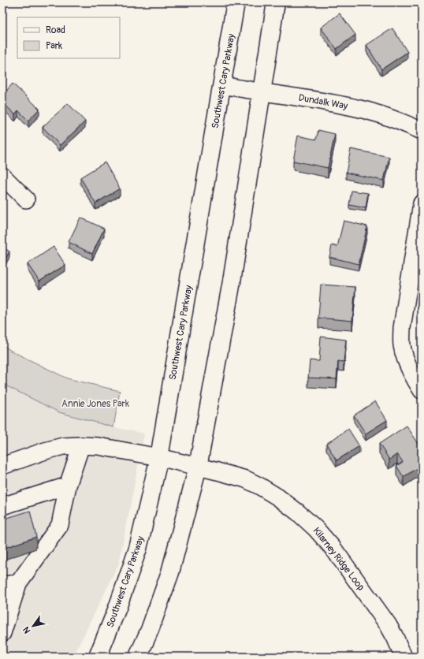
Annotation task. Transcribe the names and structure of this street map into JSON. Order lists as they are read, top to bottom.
{
  "streets": {
    "main road": ["Southwest Cary Parkway"],
    "street": ["Dundalk Way", "Kilarney Ridge Loop"]
  },
  "crossings": [
    ["Southwest Cary Parkway", "Dundalk Way"],
    ["Southwest Cary Parkway", "Kilarney Ridge Loop"]
  ],
  "parks": ["Annie Jones Park"],
  "legend": ["Road", "Park"],
  "north": "bottom left"
}
